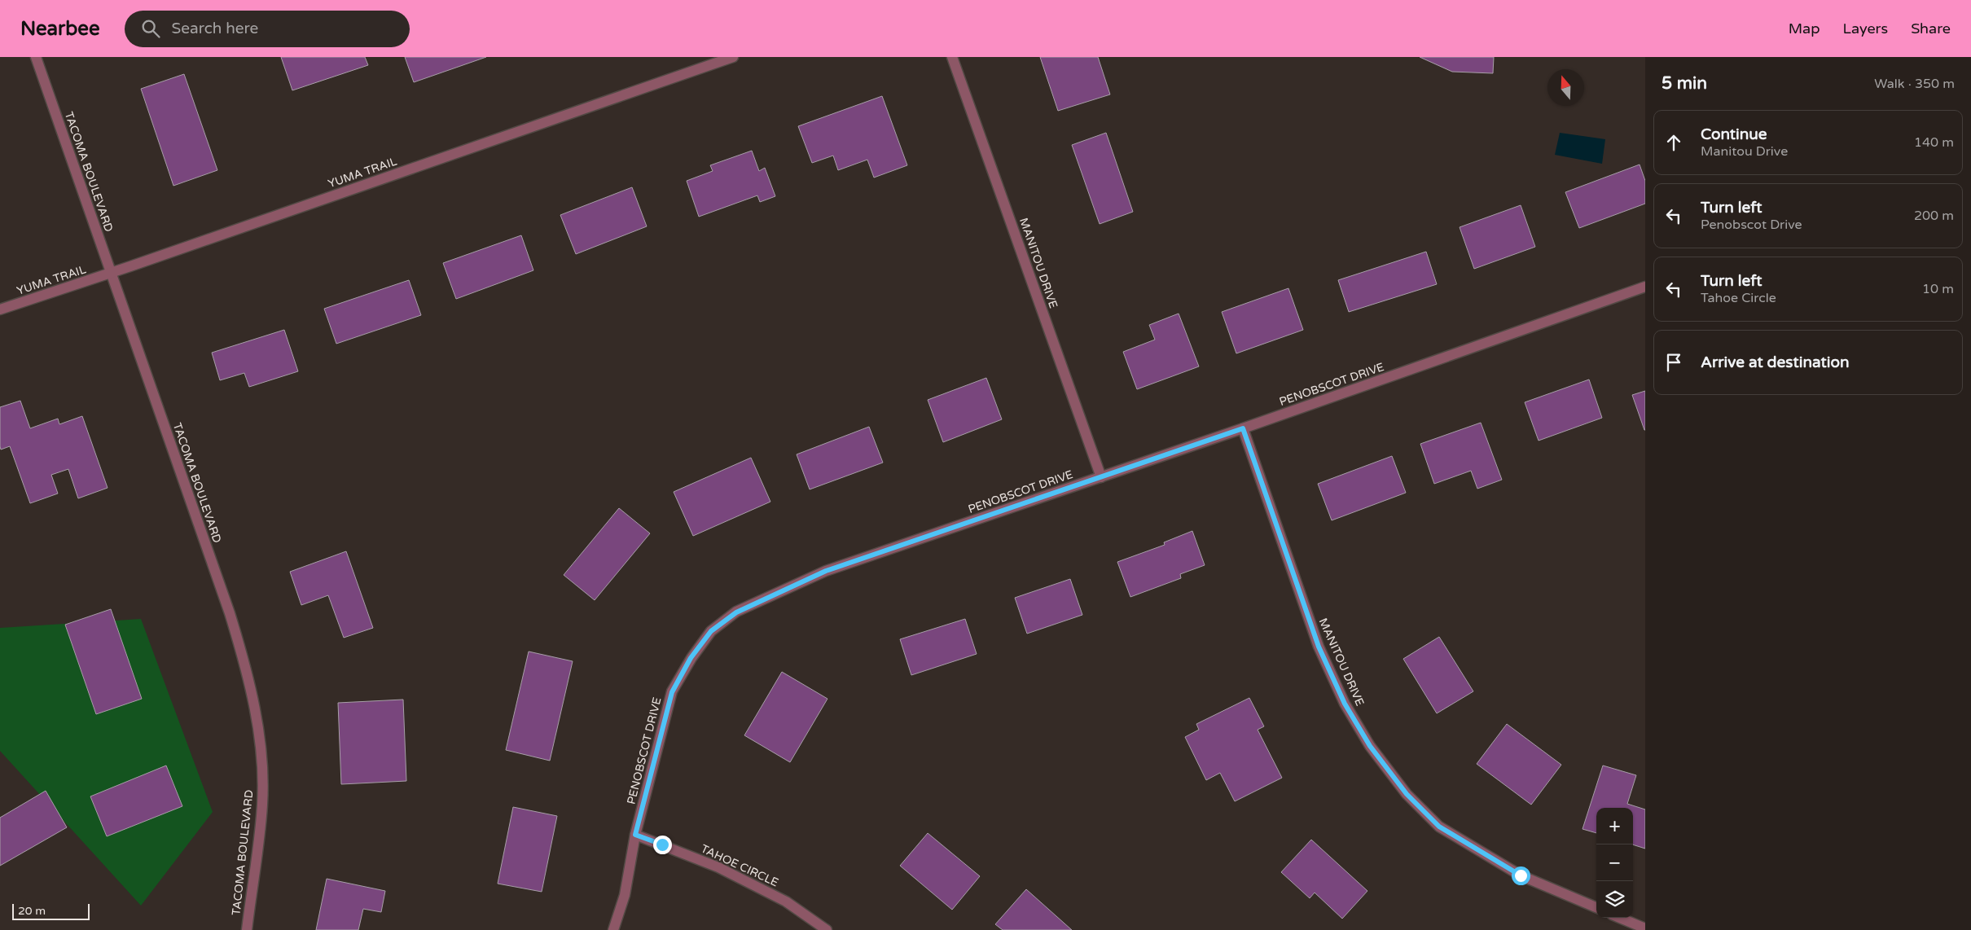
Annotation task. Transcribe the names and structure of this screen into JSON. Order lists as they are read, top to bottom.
{
  "streets": {
    "street": [
      "TACOMA BOULEVARD",
      "YUMA TRAIL",
      "MANITOU DRIVE",
      "PENOBSCOT DRIVE",
      "TAHOE CIRCLE"
    ]
  },
  "crossings": [
    ["TACOMA BOULEVARD", "YUMA TRAIL"],
    ["MANITOU DRIVE", "PENOBSCOT DRIVE"],
    ["PENOBSCOT DRIVE", "TAHOE CIRCLE"]
  ],
  "scale_bar": "20 m",
  "north": "top",
  "page": {
    "header": "Nearbee",
    "search": "Search here",
    "nav": ["Map", "Layers", "Share"],
    "heading": ["5 min", "Walk · 350 m"],
    "list": [
      ["Continue", "Manitou Drive", "140 m"],
      ["Turn left", "Penobscot Drive", "200 m"],
      ["Turn left", "Tahoe Circle", "10 m"],
      "Arrive at destination"
    ],
    "map_buttons": ["+", "−"],
    "scale": "20 m"
  }
}
